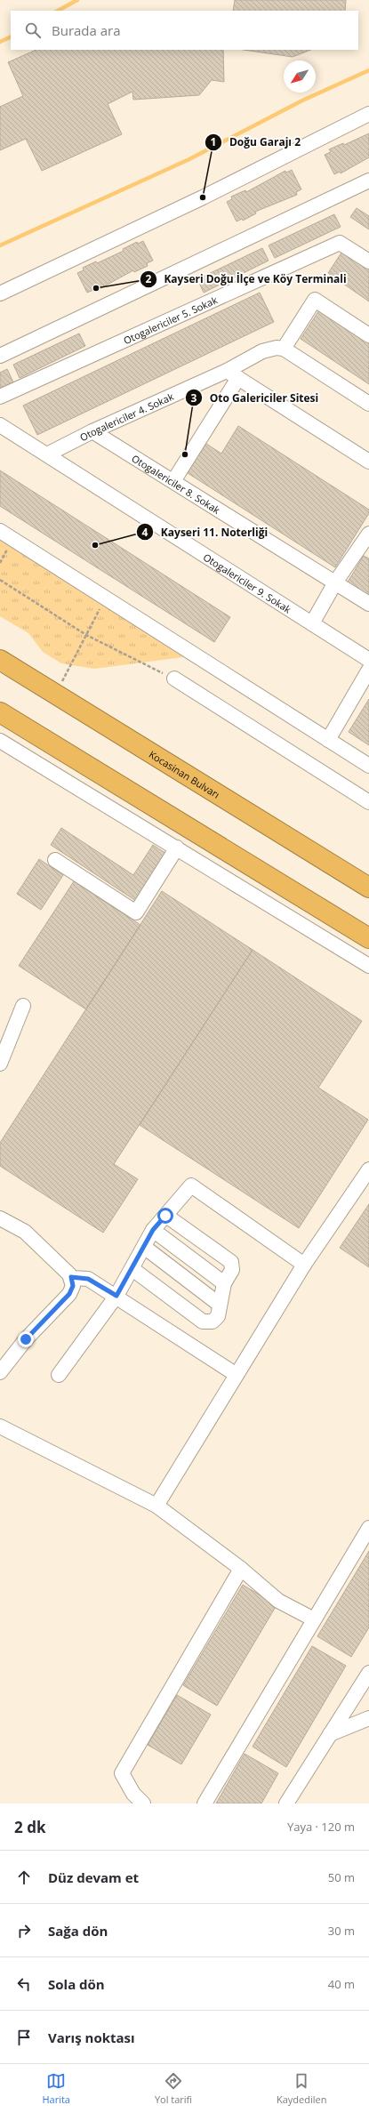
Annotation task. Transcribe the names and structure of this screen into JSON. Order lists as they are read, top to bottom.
{
  "streets": {
    "highway": ["Kocasinan Bulvarı"],
    "street": [
      "Otogalericiler 5. Sokak",
      "Otogalericiler 4. Sokak",
      "Otogalericiler 8. Sokak",
      "Otogalericiler 9. Sokak"
    ]
  },
  "crossings": [
    ["Otogalericiler 4. Sokak", "Otogalericiler 8. Sokak"],
    ["Otogalericiler 4. Sokak", "Otogalericiler 9. Sokak"]
  ],
  "places": [
    "Doğu Garajı 2",
    "Kayseri Doğu İlçe ve Köy Terminali",
    "Oto Galericiler Sitesi",
    "Kayseri 11. Noterliği"
  ],
  "north": "bottom left",
  "page": {
    "search": "Burada ara",
    "heading": ["2 dk", "Yaya · 120 m"],
    "list": [
      ["Düz devam et", "50 m"],
      ["Sağa dön", "30 m"],
      ["Sola dön", "40 m"],
      "Varış noktası"
    ],
    "nav": ["Harita", "Yol tarifi", "Kaydedilen"]
  }
}
